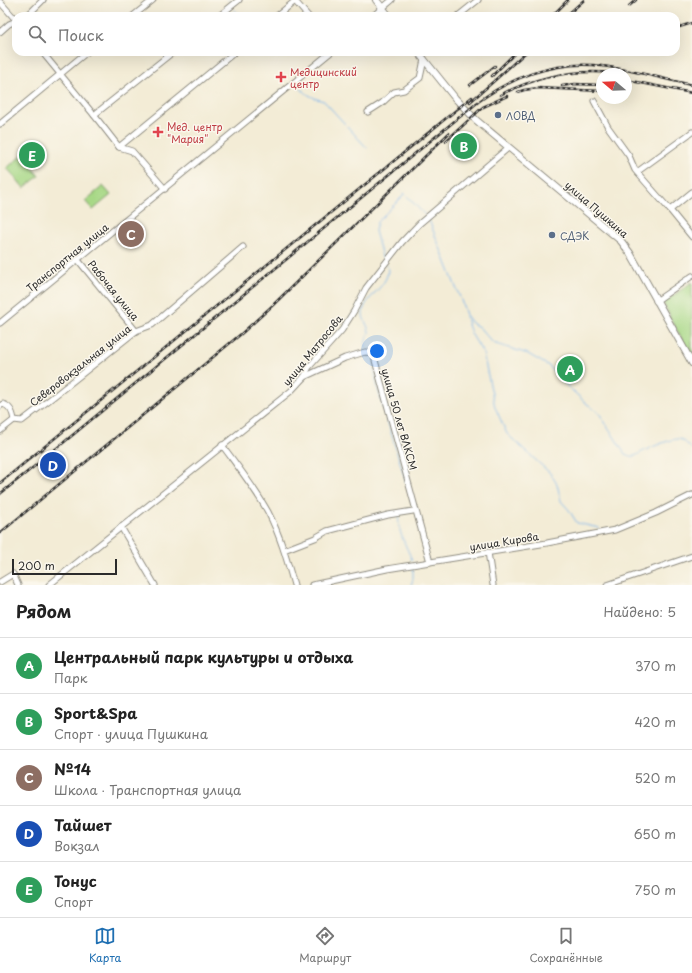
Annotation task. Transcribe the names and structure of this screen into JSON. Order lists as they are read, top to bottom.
{
  "streets": {
    "main road": ["улица Пушкина"],
    "street": [
      "Транспортная улица",
      "Рабочая улица",
      "улица Матросова",
      "Северовокзальная улица",
      "улица 50 лет ВЛКСМ",
      "улица Кирова"
    ]
  },
  "crossings": [
    ["улица Пушкина", "улица Матросова"],
    ["Транспортная улица", "Рабочая улица"],
    ["Рабочая улица", "Северовокзальная улица"],
    ["улица Матросова", "улица 50 лет ВЛКСМ"],
    ["улица 50 лет ВЛКСМ", "улица Кирова"]
  ],
  "places": {
    "health": ["Медицинский центр", "Мед. центр \"Мария\""],
    "other": ["ЛОВД", "СДЭК"]
  },
  "scale_bar": "200 m",
  "north": "left",
  "page": {
    "search": "Поиск",
    "pins": [
      "B",
      "E",
      "C",
      "A",
      "D"
    ],
    "scale": "200 m",
    "heading": ["Рядом", "Найдено: 5"],
    "list": [
      {
        "mark": "A",
        "name": "Центральный парк культуры и отдыха",
        "note": "Парк",
        "value": "370 m"
      },
      {
        "mark": "B",
        "name": "Sport&Spa",
        "note": "Спорт · улица Пушкина",
        "value": "420 m"
      },
      {
        "mark": "C",
        "name": "№14",
        "note": "Школа · Транспортная улица",
        "value": "520 m"
      },
      {
        "mark": "D",
        "name": "Тайшет",
        "note": "Вокзал",
        "value": "650 m"
      },
      {
        "mark": "E",
        "name": "Тонус",
        "note": "Спорт",
        "value": "750 m"
      }
    ],
    "nav": ["Карта", "Маршрут", "Сохранённые"]
  }
}
